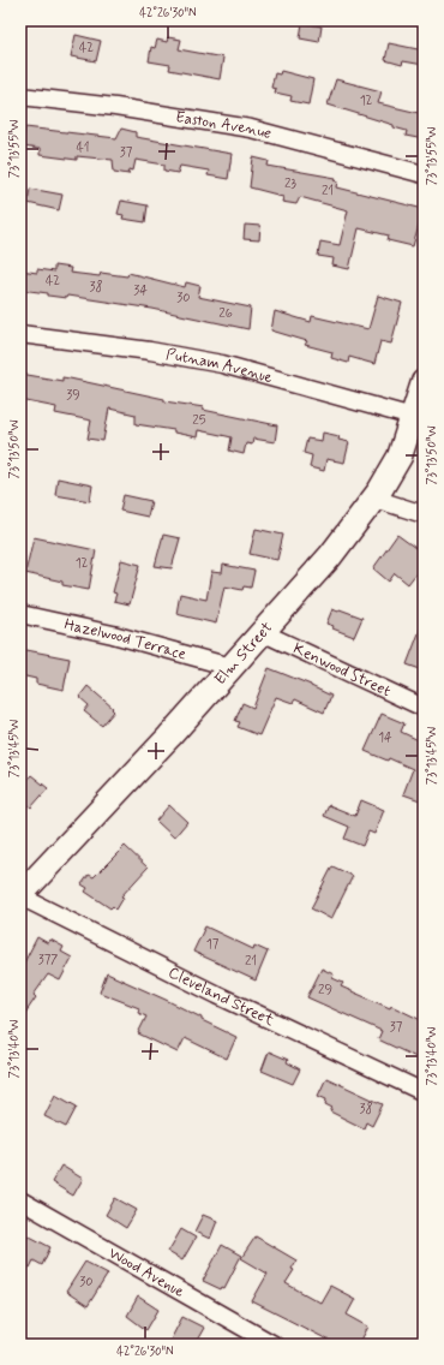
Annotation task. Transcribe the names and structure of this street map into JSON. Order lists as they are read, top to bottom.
{
  "streets": {
    "street": [
      "Easton Avenue",
      "Putnam Avenue",
      "Hazelwood Terrace",
      "Elm Street",
      "Kenwood Street",
      "Cleveland Street",
      "Wood Avenue"
    ]
  },
  "crossings": [
    ["Putnam Avenue", "Elm Street"],
    ["Hazelwood Terrace", "Elm Street"],
    ["Elm Street", "Kenwood Street"],
    ["Elm Street", "Cleveland Street"]
  ],
  "house_numbers": [
    "42",
    "12",
    "41",
    "37",
    "23",
    "21",
    "42",
    "38",
    "34",
    "30",
    "26",
    "39",
    "25",
    "12",
    "14",
    "17",
    "377",
    "21",
    "29",
    "37",
    "38",
    "30"
  ],
  "coordinates": [
    "42°26'30\"N",
    "73°13'55\"W",
    "73°13'50\"W",
    "73°13'45\"W",
    "73°13'40\"W"
  ]
}
